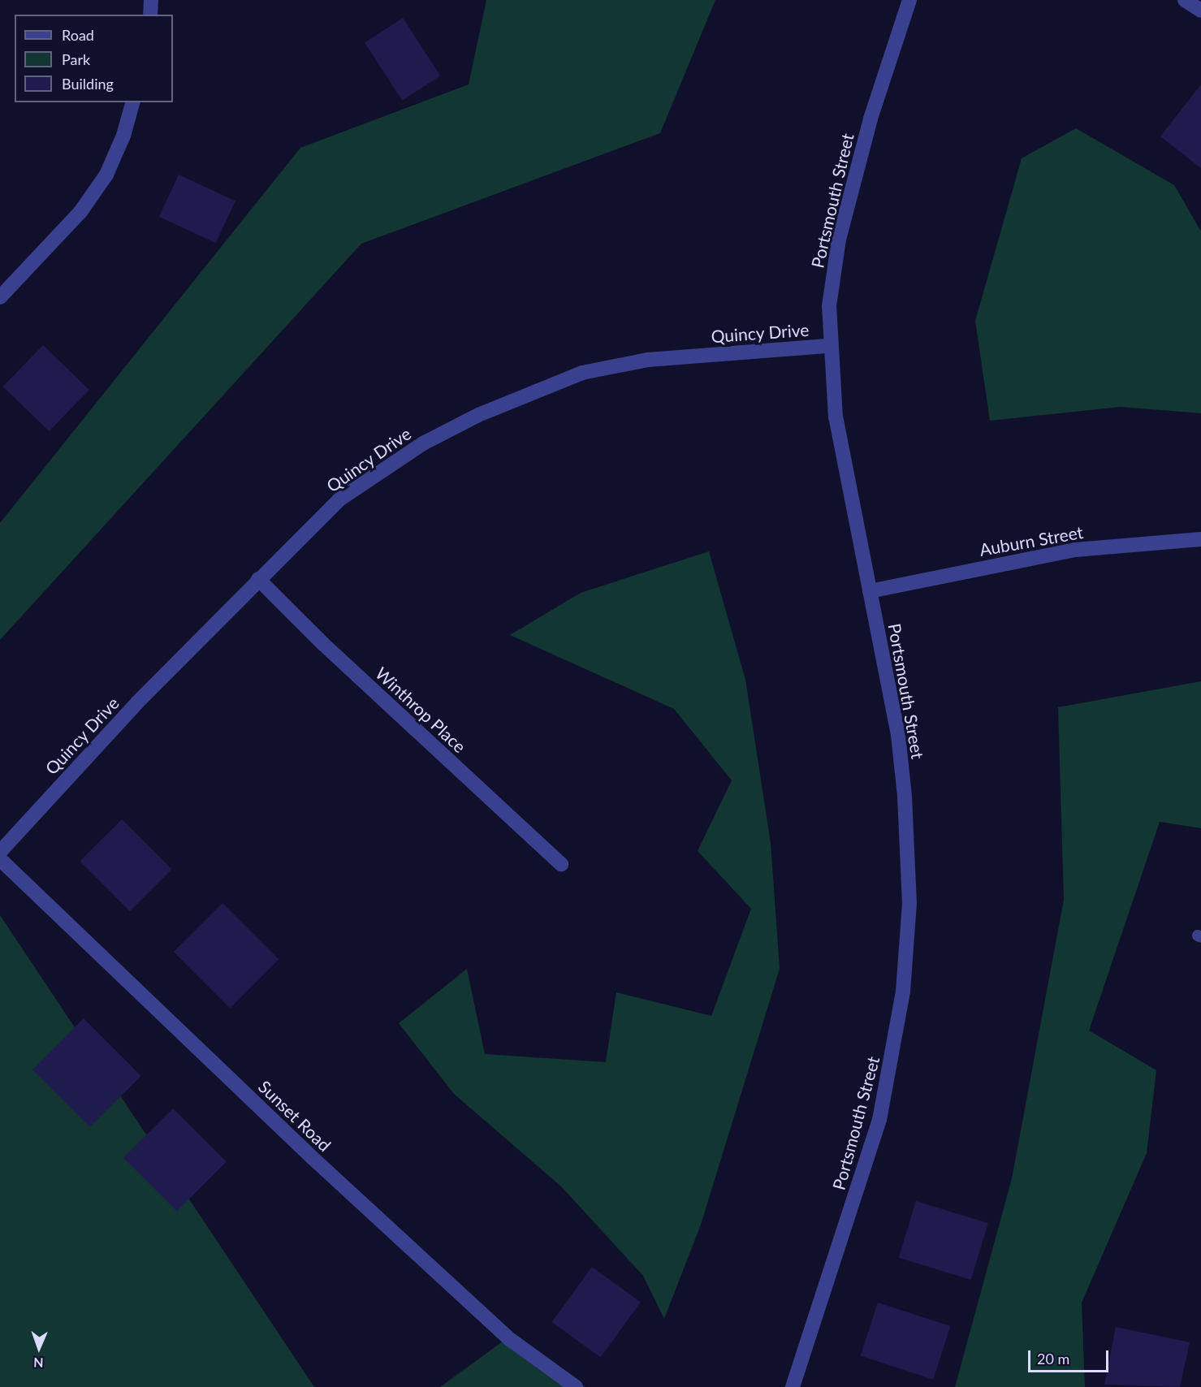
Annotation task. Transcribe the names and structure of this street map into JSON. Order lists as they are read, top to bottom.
{
  "streets": {
    "street": [
      "Portsmouth Street",
      "Quincy Drive",
      "Auburn Street",
      "Winthrop Place",
      "Sunset Road"
    ]
  },
  "crossings": [
    ["Portsmouth Street", "Quincy Drive"],
    ["Portsmouth Street", "Auburn Street"],
    ["Quincy Drive", "Winthrop Place"]
  ],
  "legend": ["Road", "Park", "Building"],
  "scale_bar": "20 m",
  "north": "bottom"
}
